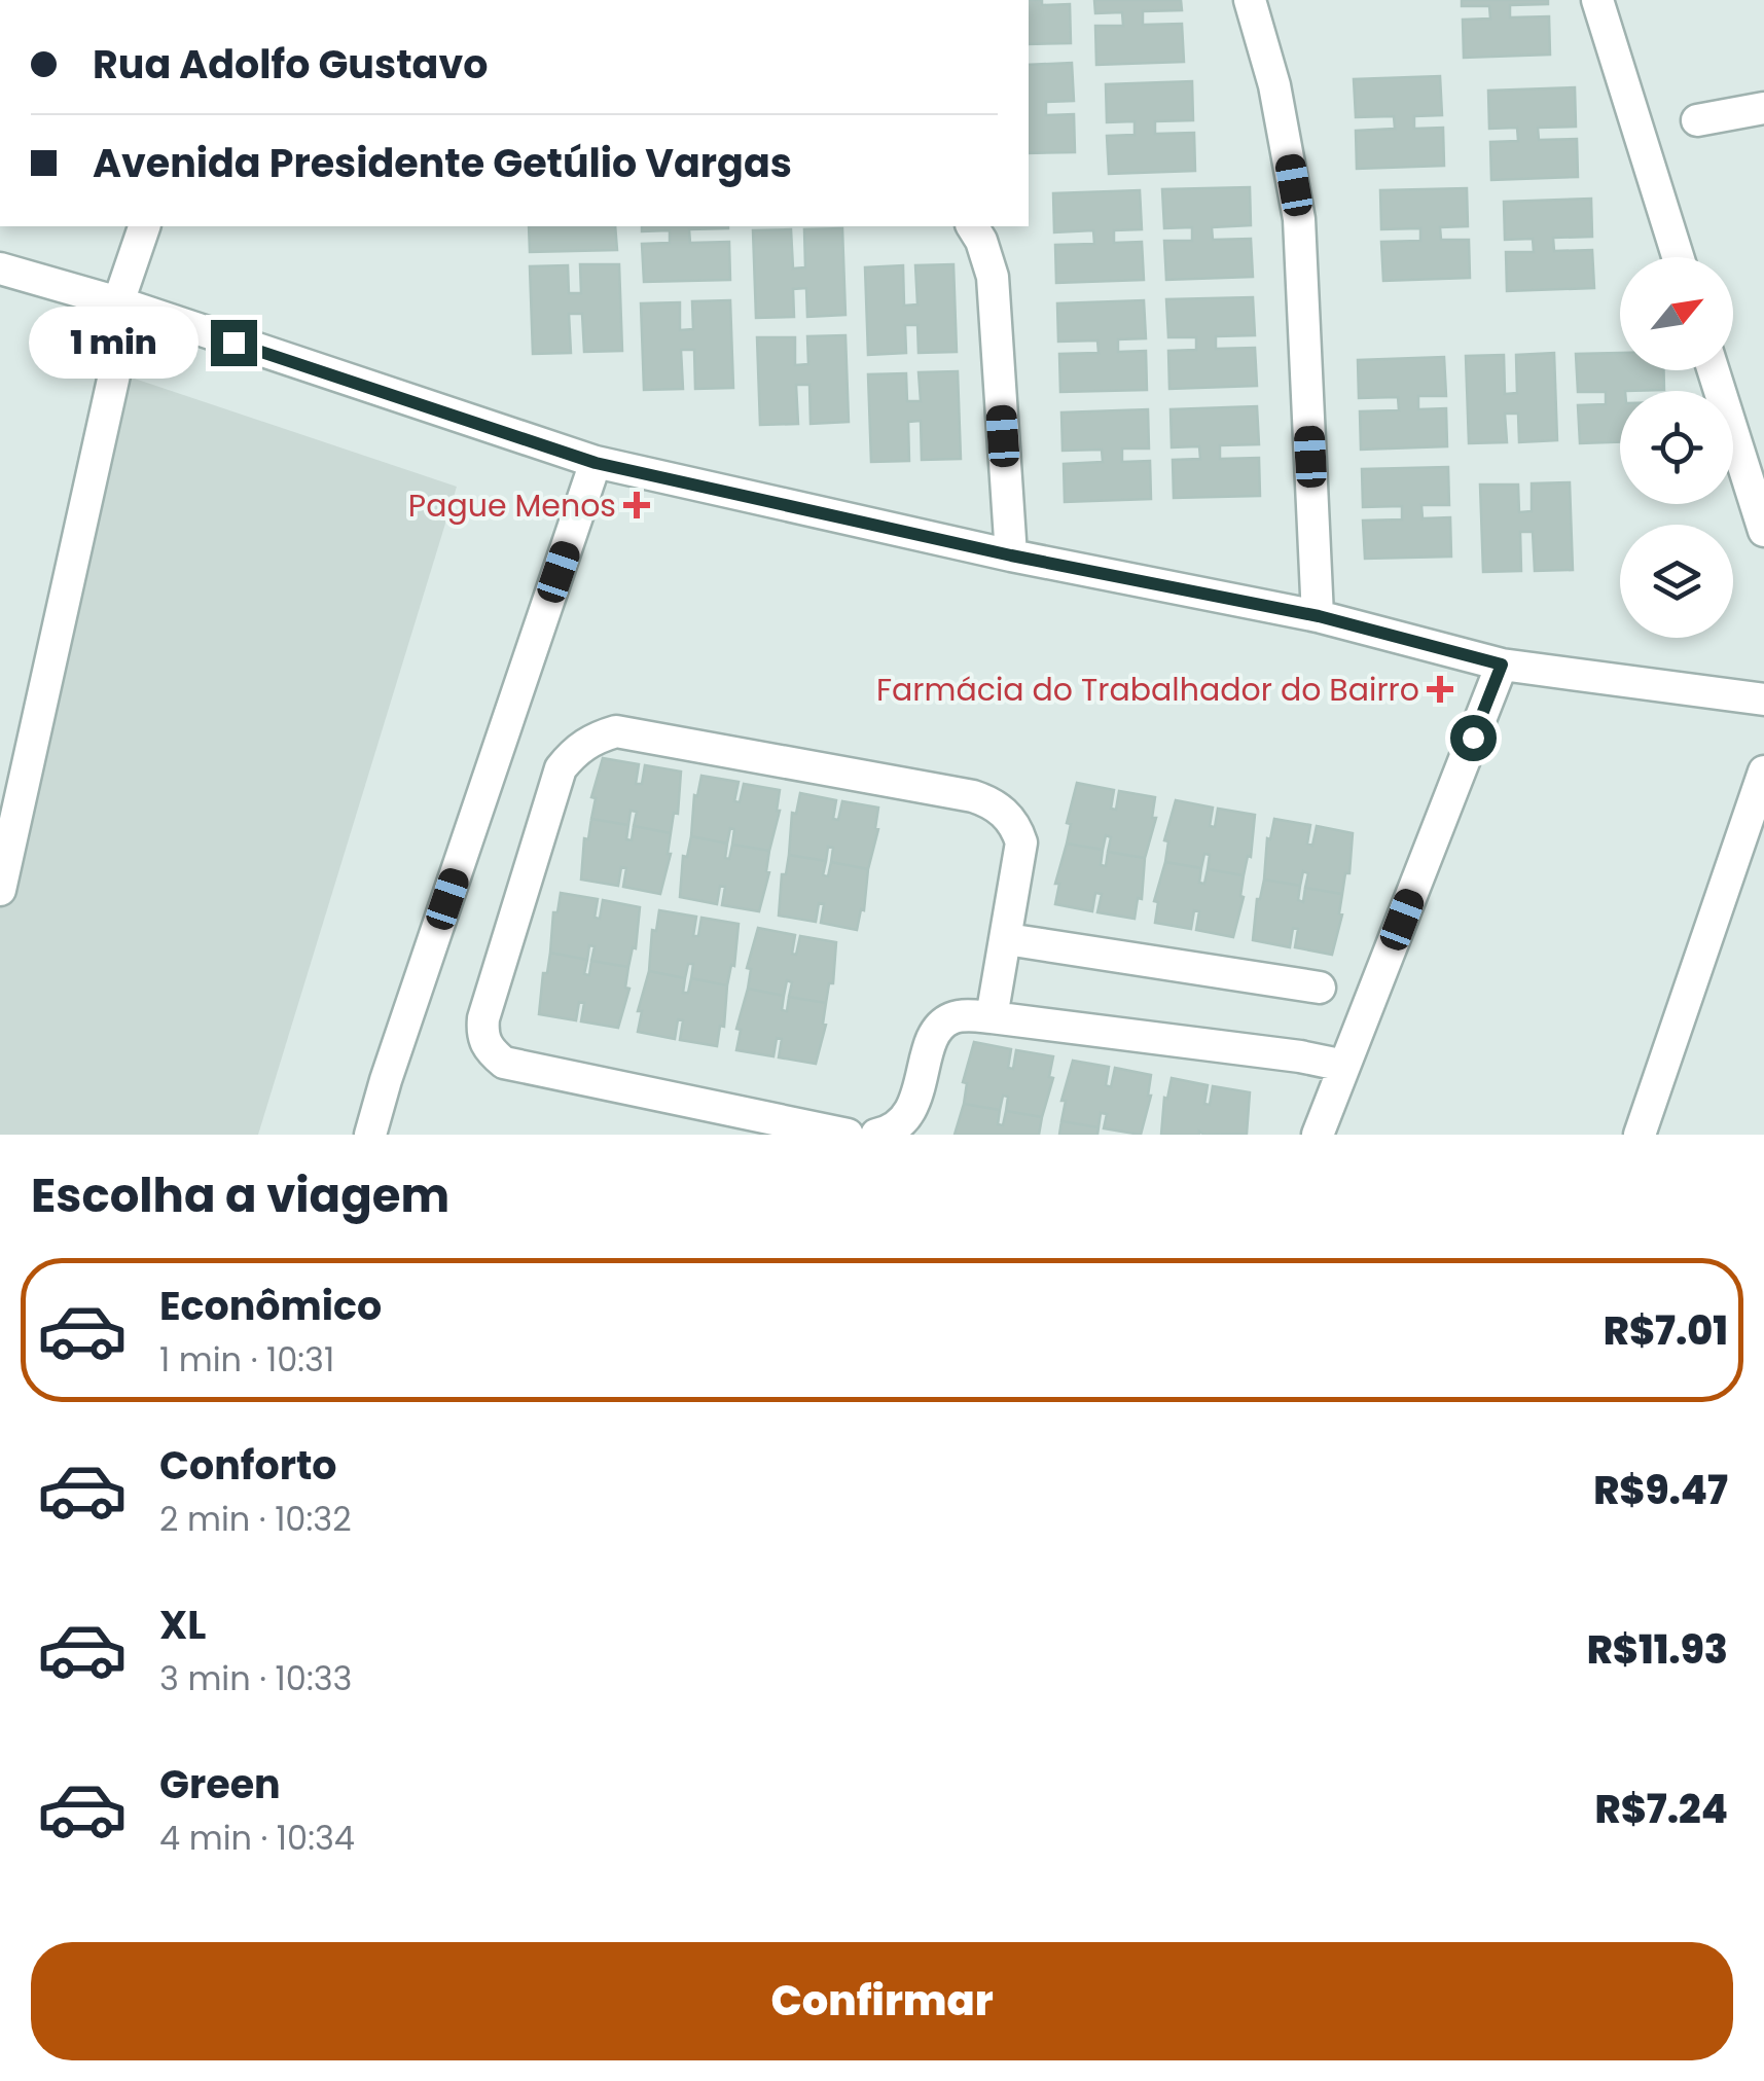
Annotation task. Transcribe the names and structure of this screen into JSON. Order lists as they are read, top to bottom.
{
  "places": {
    "health": ["Pague Menos", "Farmácia do Trabalhador do Bairro"]
  },
  "north": "top right",
  "page": {
    "banner": ["Rua Adolfo Gustavo", "Avenida Presidente Getúlio Vargas"],
    "bubble": "1 min",
    "heading": "Escolha a viagem",
    "list": [
      {
        "name": "Econômico",
        "note": "1 min · 10:31",
        "value": "R$7.01"
      },
      {
        "name": "Conforto",
        "note": "2 min · 10:32",
        "value": "R$9.47"
      },
      {
        "name": "XL",
        "note": "3 min · 10:33",
        "value": "R$11.93"
      },
      {
        "name": "Green",
        "note": "4 min · 10:34",
        "value": "R$7.24"
      }
    ],
    "buttons": "Confirmar"
  }
}
